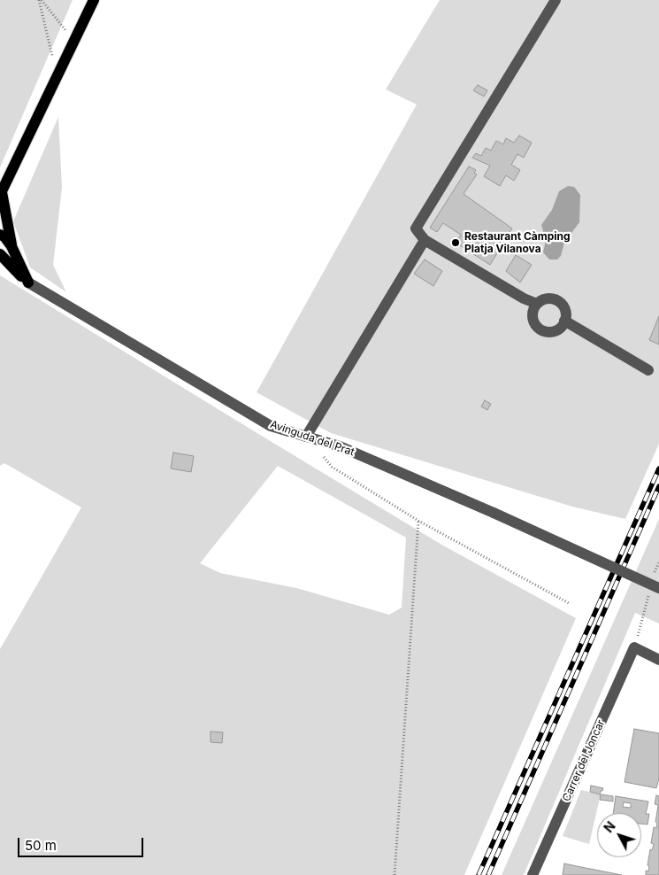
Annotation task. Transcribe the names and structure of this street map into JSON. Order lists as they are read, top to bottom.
{
  "streets": {
    "street": ["Avinguda del Prat", "Carrer del Joncar"]
  },
  "places": ["Restaurant Càmping Platja Vilanova"],
  "scale_bar": "50 m",
  "north": "top left"
}
